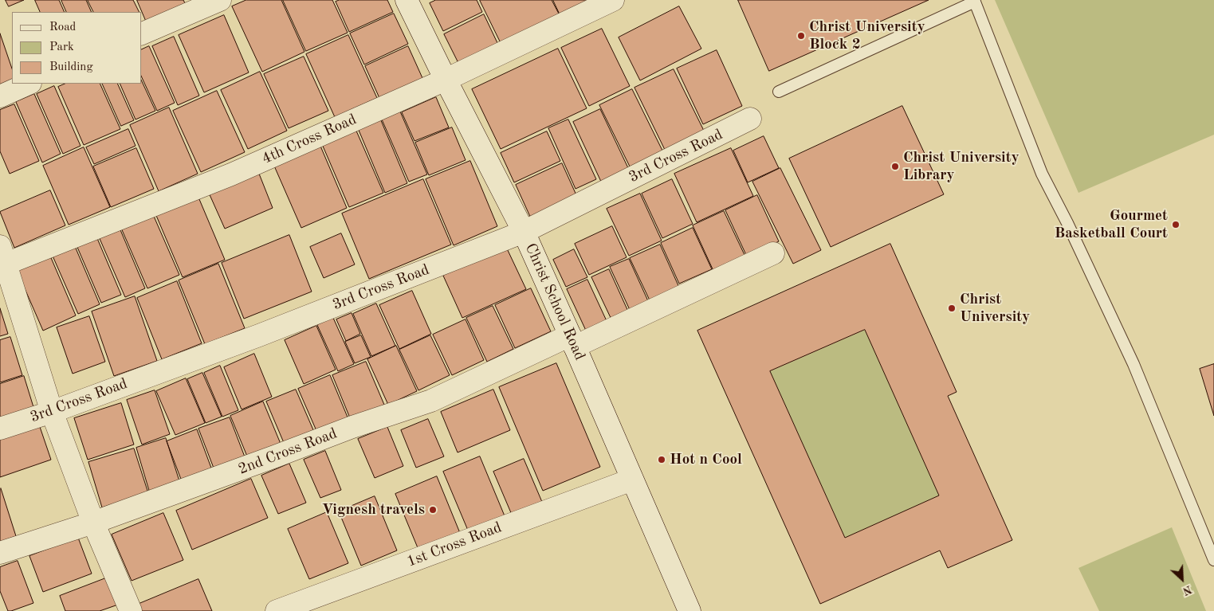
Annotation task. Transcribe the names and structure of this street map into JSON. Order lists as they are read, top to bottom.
{
  "streets": {
    "street": [
      "4th Cross Road",
      "3rd Cross Road",
      "Christ School Road",
      "2nd Cross Road",
      "1st Cross Road"
    ]
  },
  "crossings": [
    ["4th Cross Road", "Christ School Road"],
    ["3rd Cross Road", "Christ School Road"],
    ["Christ School Road", "2nd Cross Road"],
    ["Christ School Road", "1st Cross Road"]
  ],
  "places": [
    "Christ University Block 2",
    "Christ University Library",
    "Gourmet Basketball Court",
    "Christ University",
    "Hot n Cool",
    "Vignesh travels"
  ],
  "legend": ["Road", "Park", "Building"],
  "north": "bottom right"
}
